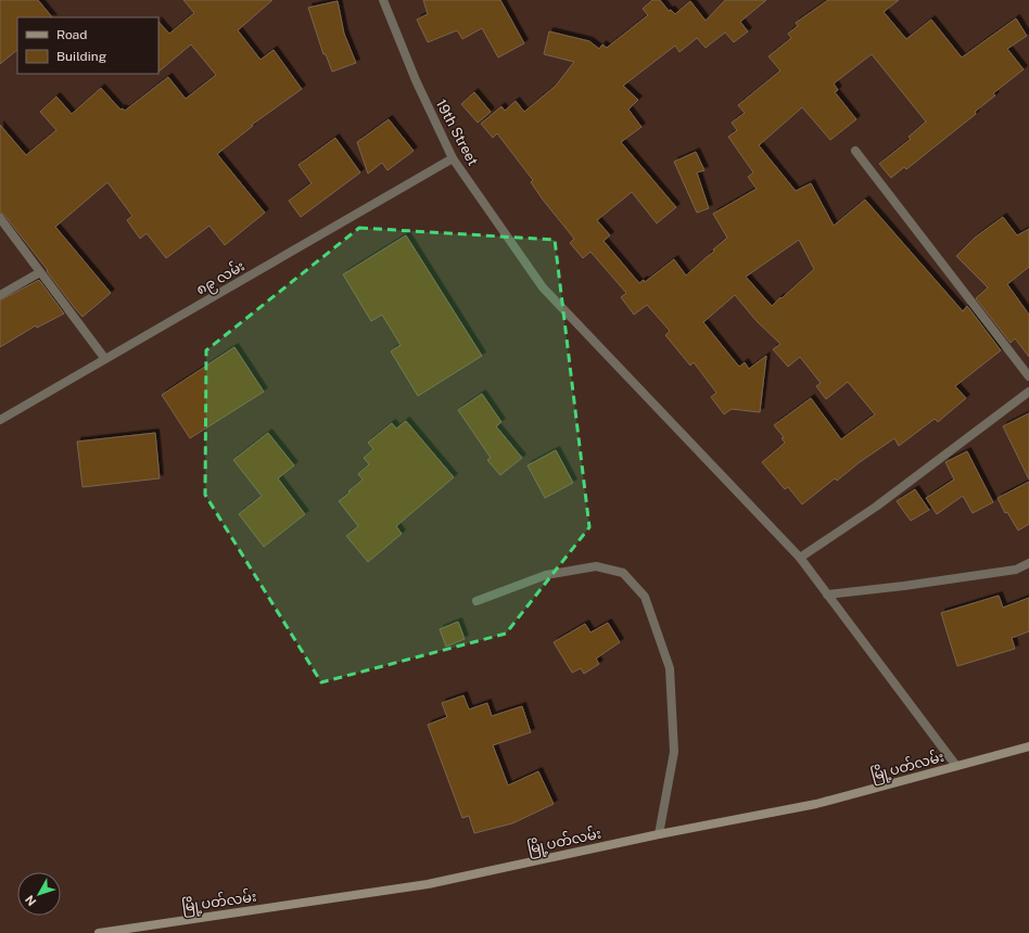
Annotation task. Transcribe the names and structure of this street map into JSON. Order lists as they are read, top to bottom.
{
  "streets": {
    "main road": ["မြို့ပတ်လမ်း"],
    "street": ["19th Street", "၈၉ လမ်း"]
  },
  "crossings": [
    ["19th Street", "၈၉ လမ်း"],
    ["19th Street", "မြို့ပတ်လမ်း"]
  ],
  "legend": ["Road", "Building"],
  "north": "bottom left"
}
